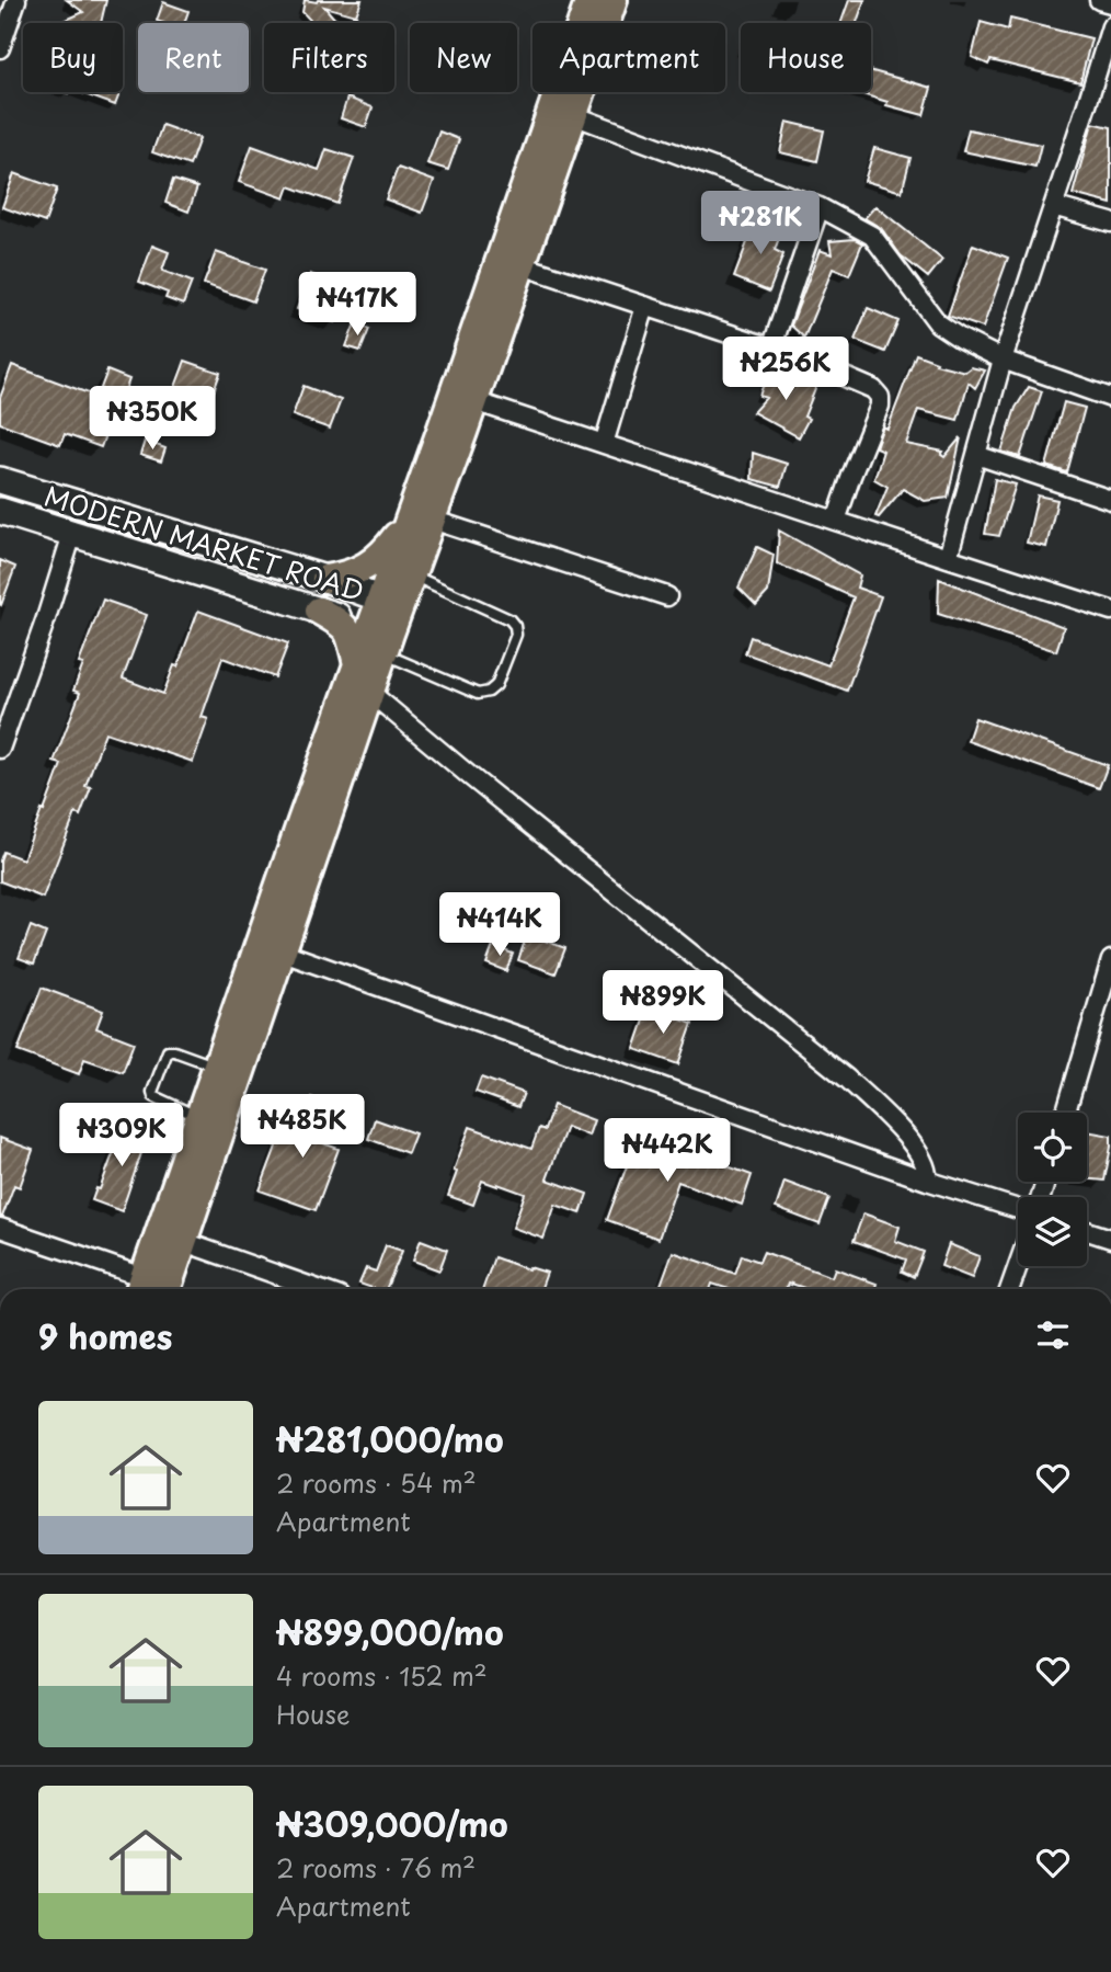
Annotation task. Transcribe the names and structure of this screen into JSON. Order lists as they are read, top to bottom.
{
  "streets": {
    "street": ["MODERN MARKET ROAD"]
  },
  "page": {
    "chip": [
      "Buy",
      "Rent",
      "Filters",
      "New",
      "Apartment",
      "House"
    ],
    "price": [
      "₦281K",
      "₦417K",
      "₦256K",
      "₦350K",
      "₦414K",
      "₦899K",
      "₦485K",
      "₦309K",
      "₦442K"
    ],
    "heading": "9 homes",
    "list": [
      {
        "name": "₦281,000/mo",
        "note": "2 rooms · 54 m² · Apartment"
      },
      {
        "name": "₦899,000/mo",
        "note": "4 rooms · 152 m² · House"
      },
      {
        "name": "₦309,000/mo",
        "note": "2 rooms · 76 m² · Apartment"
      }
    ]
  }
}
